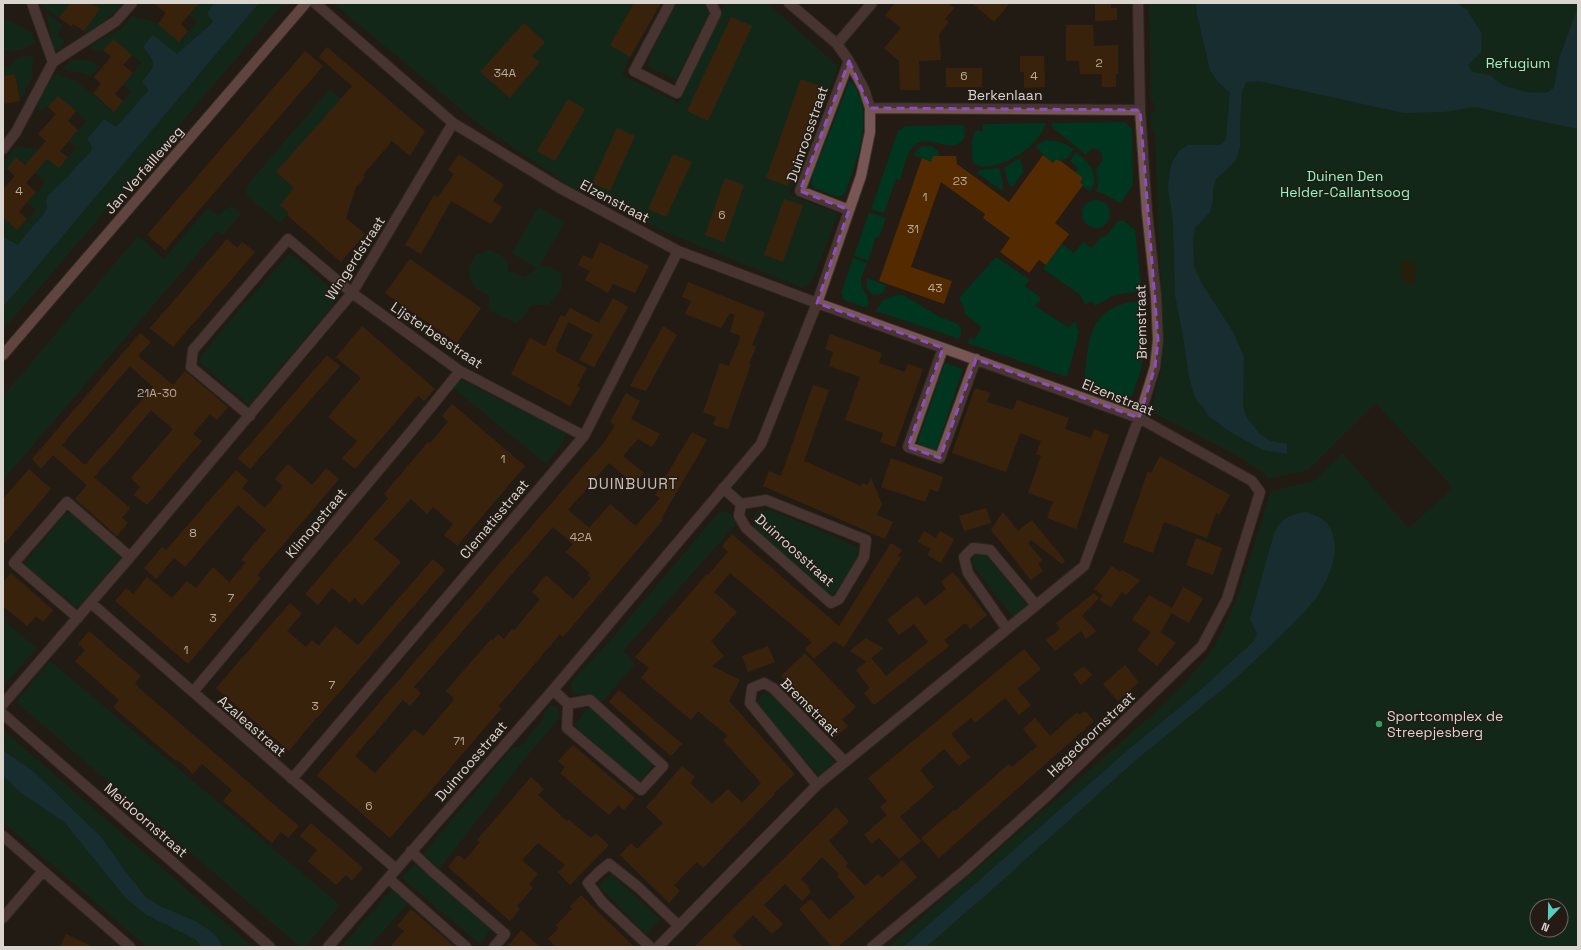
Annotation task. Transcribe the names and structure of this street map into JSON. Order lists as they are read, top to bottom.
{
  "streets": {
    "street": [
      "Berkenlaan",
      "Duinroosstraat",
      "Jan Verfailleweg",
      "Elzenstraat",
      "Wingerdstraat",
      "Bremstraat",
      "Lijsterbesstraat",
      "Clematisstraat",
      "Klimopstraat",
      "Azaleastraat",
      "Hagedoornstraat",
      "Meidoornstraat"
    ]
  },
  "crossings": [
    ["Berkenlaan", "Duinroosstraat"],
    ["Berkenlaan", "Bremstraat"],
    ["Duinroosstraat", "Elzenstraat"],
    ["Duinroosstraat", "Azaleastraat"],
    ["Elzenstraat", "Wingerdstraat"],
    ["Elzenstraat", "Bremstraat"],
    ["Elzenstraat", "Clematisstraat"],
    ["Elzenstraat", "Hagedoornstraat"],
    ["Wingerdstraat", "Lijsterbesstraat"],
    ["Wingerdstraat", "Azaleastraat"],
    ["Lijsterbesstraat", "Clematisstraat"],
    ["Lijsterbesstraat", "Klimopstraat"],
    ["Clematisstraat", "Azaleastraat"],
    ["Klimopstraat", "Azaleastraat"]
  ],
  "districts": ["DUINBUURT"],
  "parks": ["Refugium", "Duinen Den Helder-Callantsoog"],
  "places": ["Sportcomplex de Streepjesberg"],
  "house_numbers": [
    "2",
    "34A",
    "6",
    "4",
    "23",
    "4",
    "1",
    "6",
    "31",
    "43",
    "21A-30",
    "1",
    "8",
    "42A",
    "7",
    "3",
    "1",
    "7",
    "3",
    "71",
    "6"
  ],
  "north": "bottom"
}
